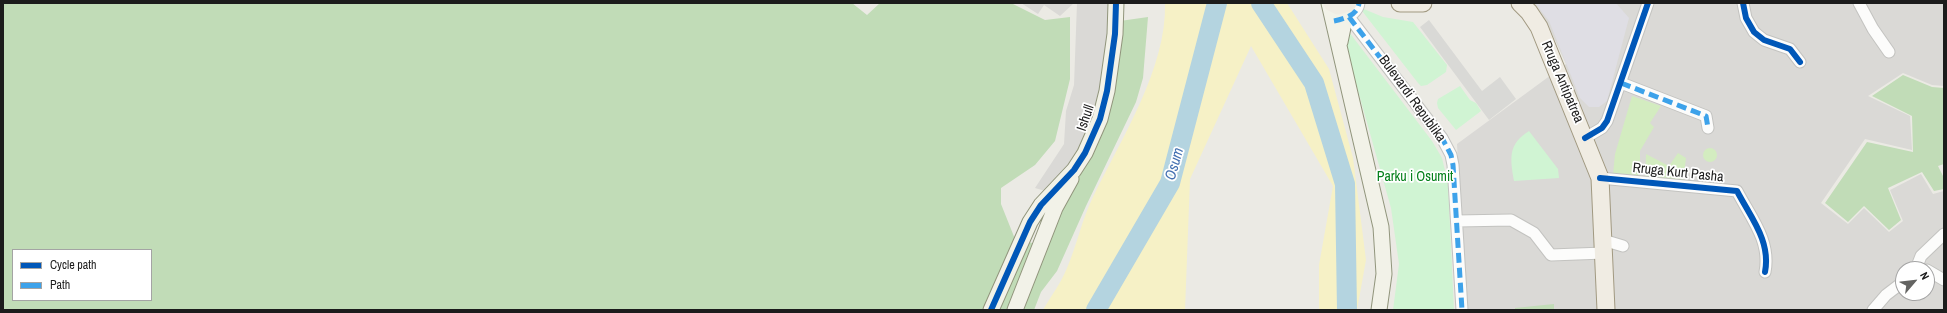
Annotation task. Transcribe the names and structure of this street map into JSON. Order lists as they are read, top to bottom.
{
  "streets": {
    "main road": ["Rruga Antipatrea"],
    "street": ["Bulevardi Republika", "Ishull", "Rruga Kurt Pasha"]
  },
  "crossings": [
    ["Rruga Antipatrea", "Rruga Kurt Pasha"]
  ],
  "water": ["Osum"],
  "parks": ["Parku i Osumit"],
  "legend": ["Cycle path", "Path"],
  "north": "top right"
}
